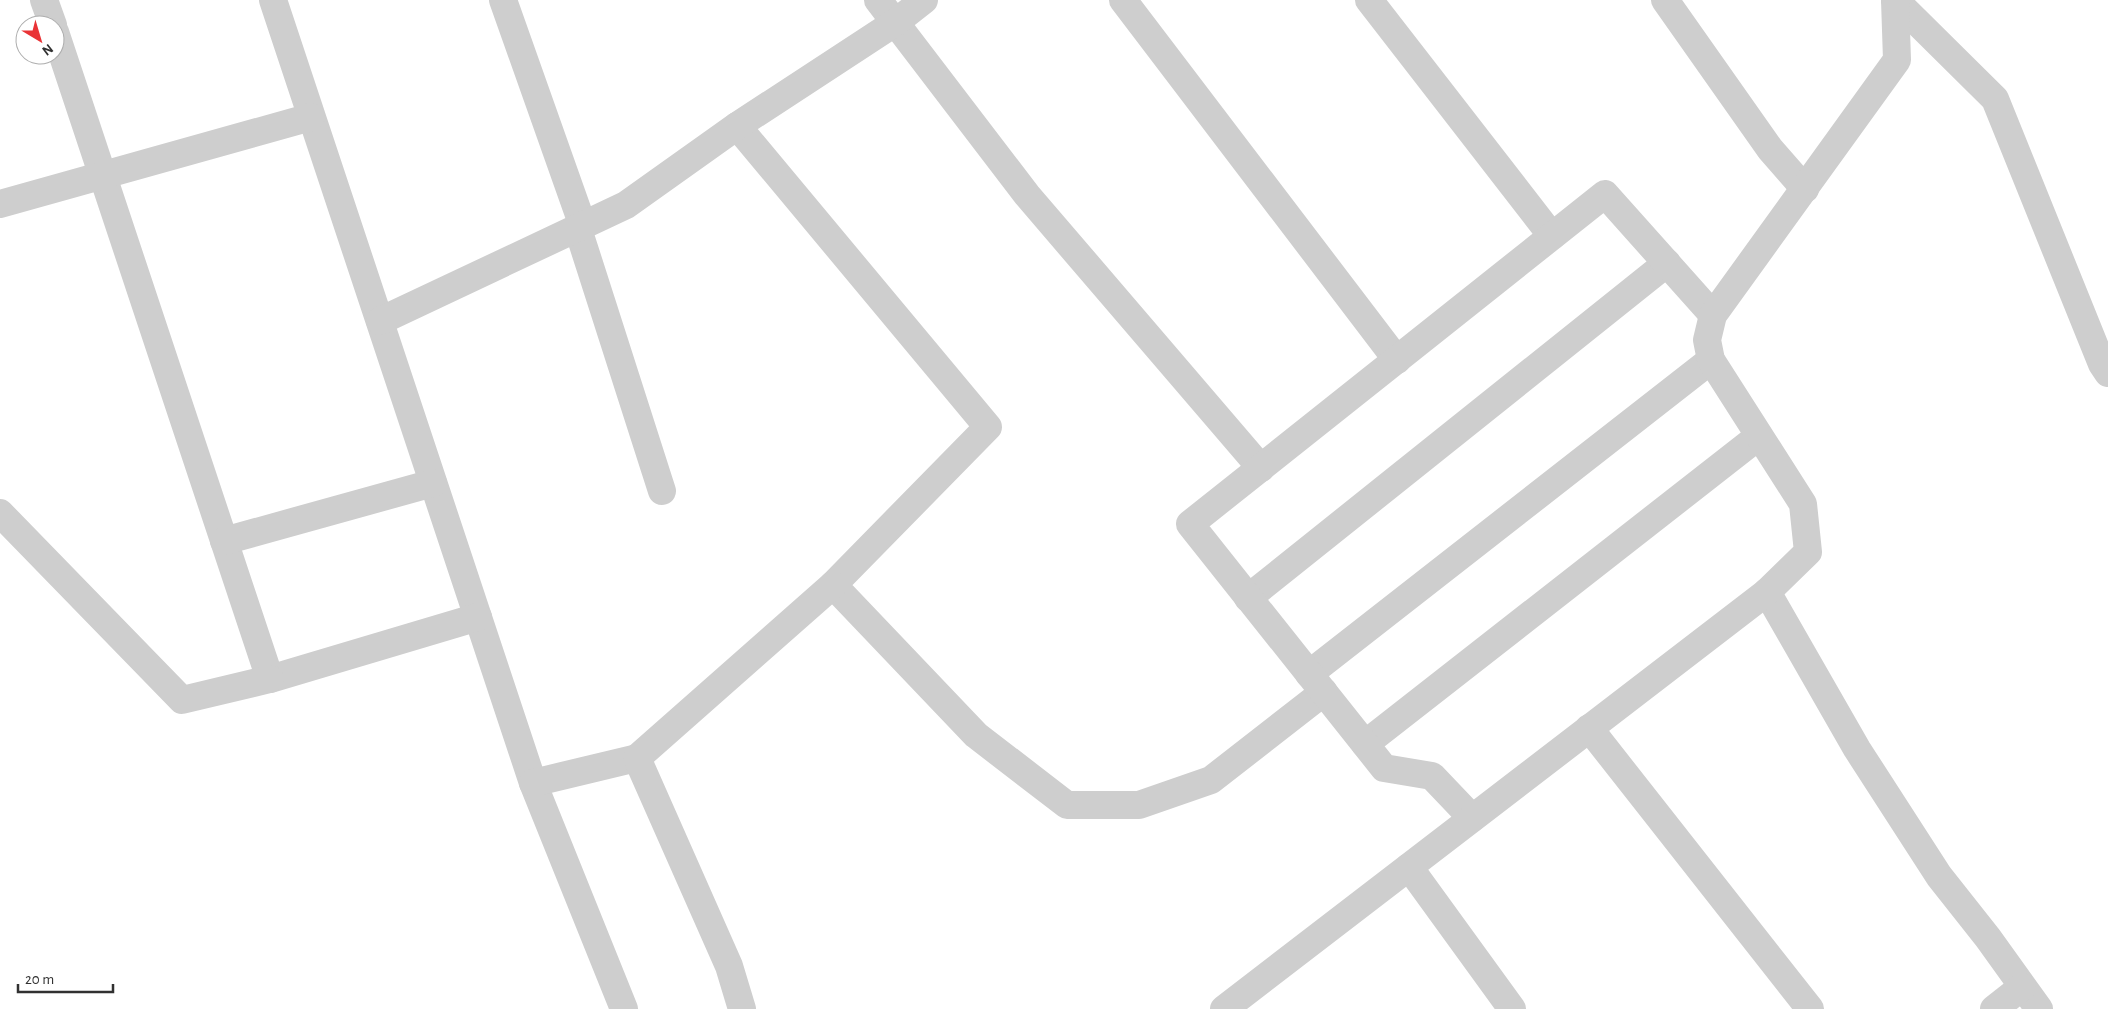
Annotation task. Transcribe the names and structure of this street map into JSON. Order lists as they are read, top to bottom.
{
  "scale_bar": "20 m",
  "north": "bottom right"
}
